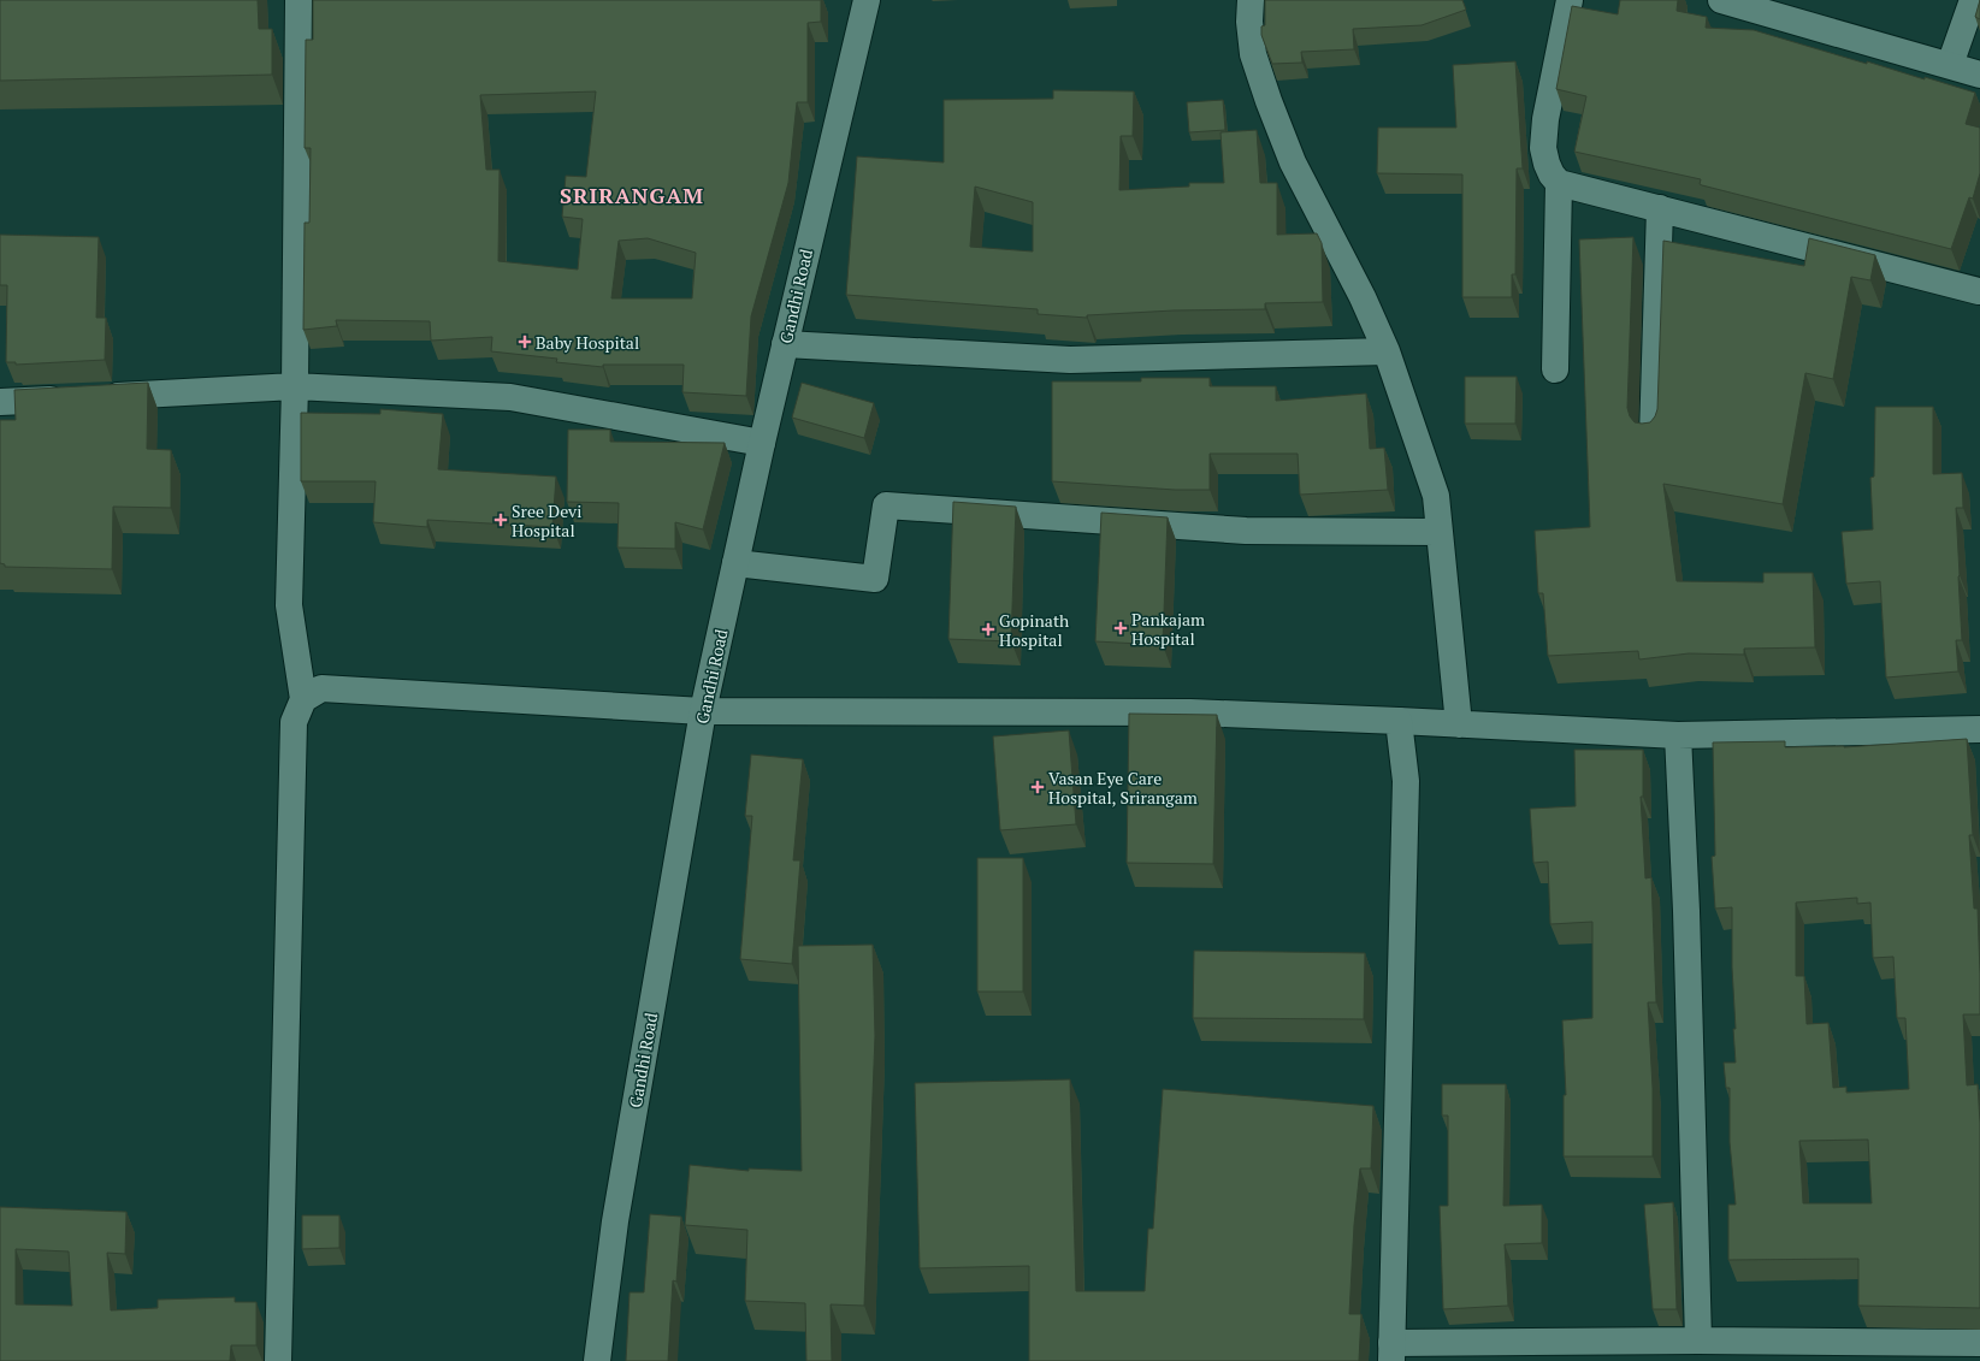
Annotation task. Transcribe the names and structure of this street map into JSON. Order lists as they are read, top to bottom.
{
  "streets": {
    "street": ["Gandhi Road"]
  },
  "districts": ["SRIRANGAM"],
  "places": {
    "health": [
      "Baby Hospital",
      "Sree Devi Hospital",
      "Pankajam Hospital",
      "Gopinath Hospital",
      "Vasan Eye Care Hospital, Srirangam"
    ]
  }
}
